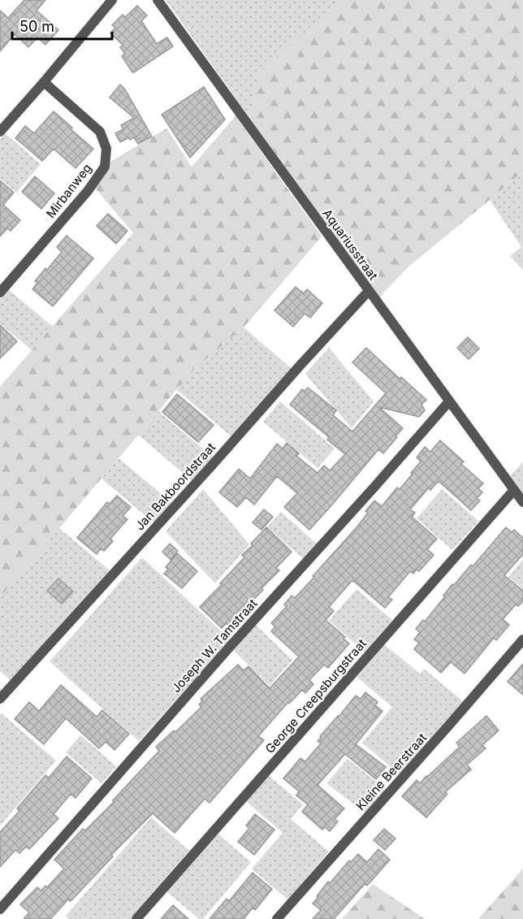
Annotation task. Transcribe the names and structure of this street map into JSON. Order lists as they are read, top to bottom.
{
  "streets": {
    "street": [
      "Mirbanweg",
      "Aquariusstraat",
      "Jan Bakboordstraat",
      "Joseph W. Tamstraat",
      "George Creepsburgstraat",
      "Kleine Beerstraat"
    ]
  },
  "crossings": [
    ["Aquariusstraat", "Jan Bakboordstraat"],
    ["Aquariusstraat", "Joseph W. Tamstraat"],
    ["Aquariusstraat", "George Creepsburgstraat"]
  ],
  "scale_bar": "50 m"
}
